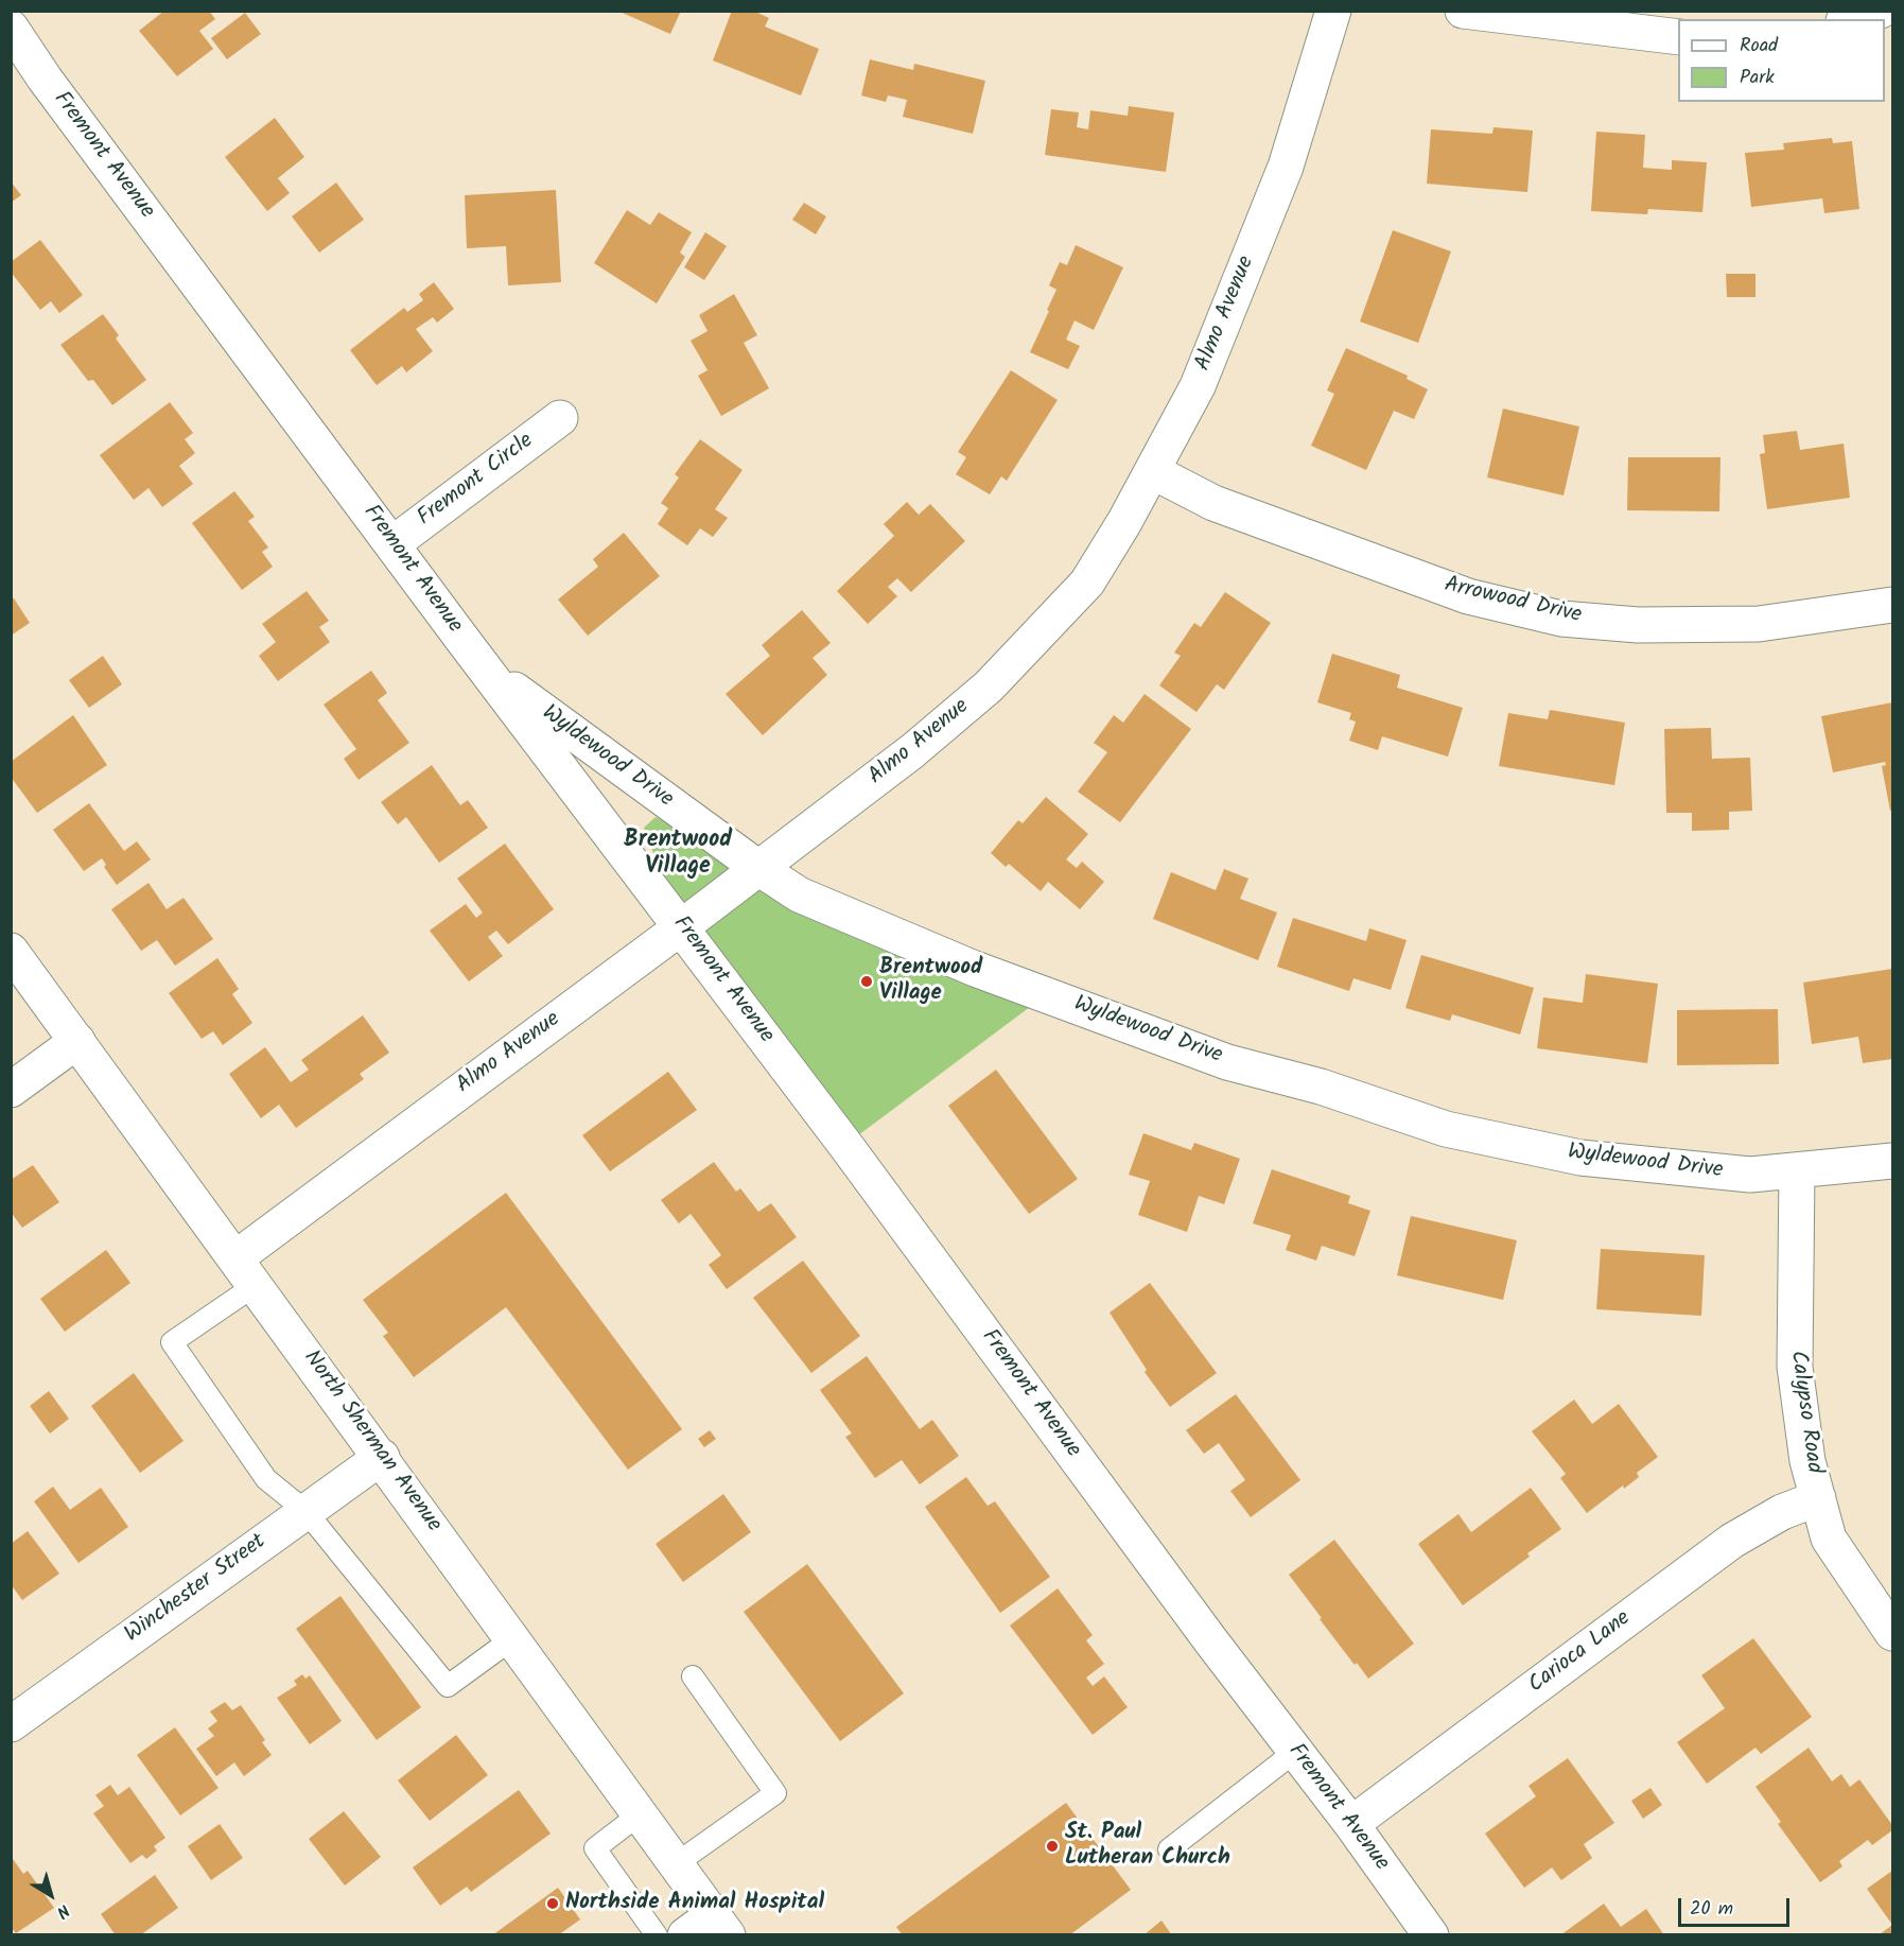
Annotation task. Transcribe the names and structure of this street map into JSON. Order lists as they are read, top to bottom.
{
  "streets": {
    "street": [
      "Fremont Avenue",
      "Almo Avenue",
      "Fremont Circle",
      "Arrowood Drive",
      "Wyldewood Drive",
      "Calypso Road",
      "North Sherman Avenue",
      "Winchester Street",
      "Carioca Lane"
    ]
  },
  "crossings": [
    ["Fremont Avenue", "Almo Avenue"],
    ["Fremont Avenue", "Fremont Circle"],
    ["Fremont Avenue", "Wyldewood Drive"],
    ["Fremont Avenue", "Carioca Lane"],
    ["Almo Avenue", "Arrowood Drive"],
    ["Almo Avenue", "Wyldewood Drive"],
    ["Almo Avenue", "North Sherman Avenue"],
    ["Wyldewood Drive", "Calypso Road"],
    ["Calypso Road", "Carioca Lane"],
    ["North Sherman Avenue", "Winchester Street"]
  ],
  "districts": ["Brentwood Village"],
  "places": ["Brentwood Village", "St. Paul Lutheran Church", "Northside Animal Hospital"],
  "legend": ["Road", "Park"],
  "scale_bar": "20 m",
  "north": "bottom right"
}
